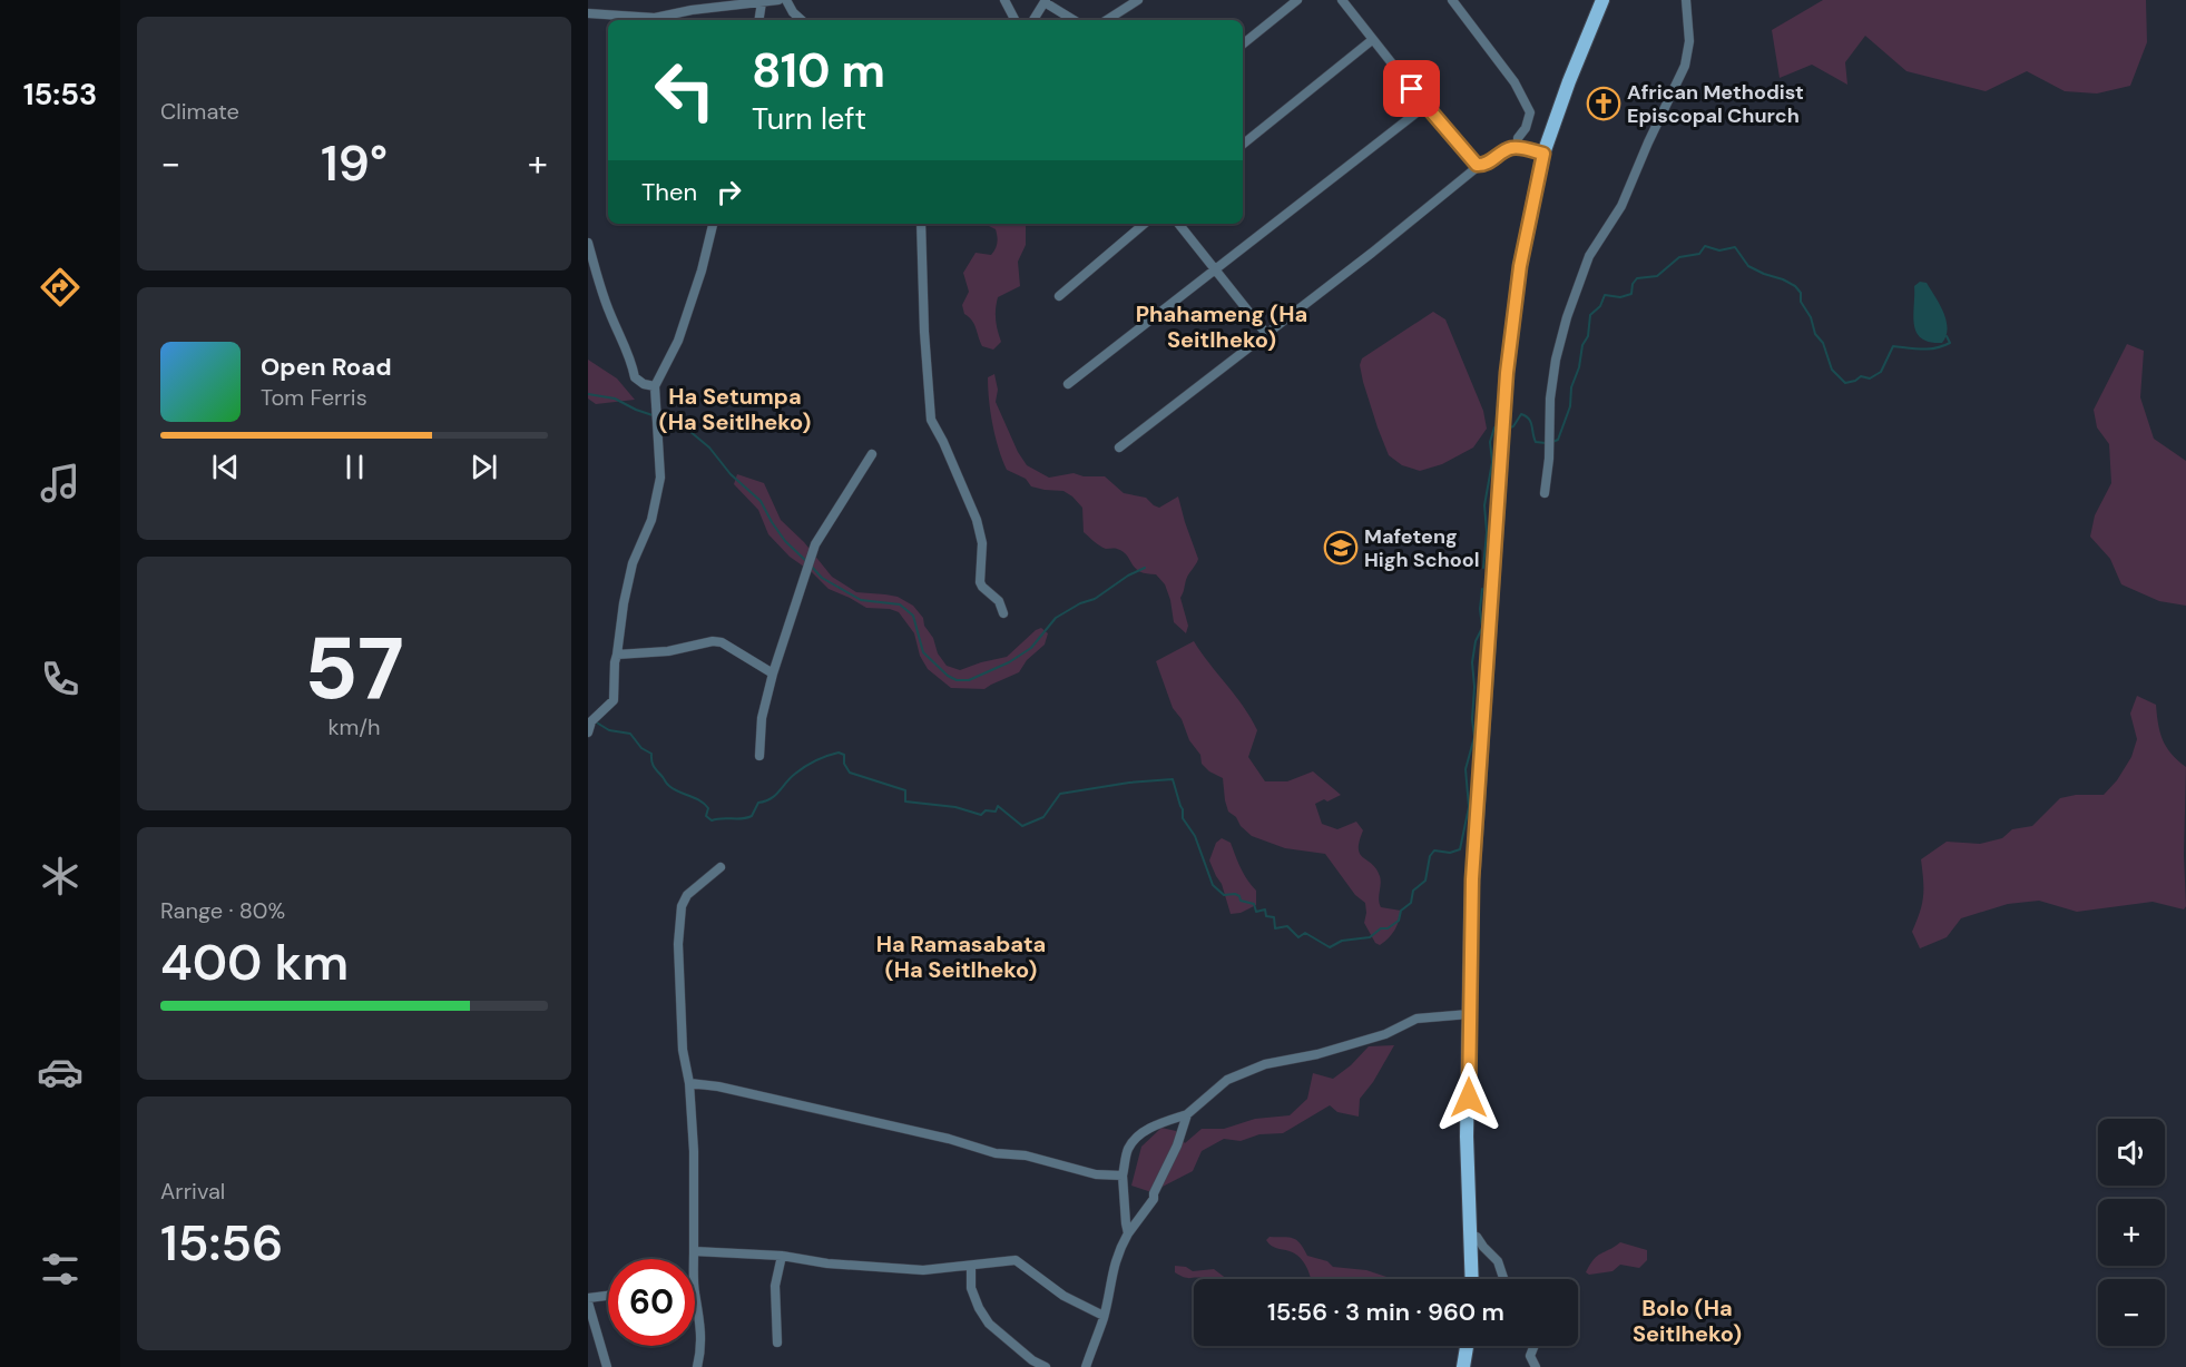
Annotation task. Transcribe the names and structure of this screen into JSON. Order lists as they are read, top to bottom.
{
  "districts": [
    "Phahameng (Ha Seitlheko)",
    "Ha Setumpa (Ha Seitlheko)",
    "Ha Ramasabata (Ha Seitlheko)",
    "Bolo (Ha Seitlheko)"
  ],
  "places": {
    "church": ["African Methodist Episcopal Church"],
    "school or university": ["Mafeteng High School"]
  },
  "page": {
    "tabs": "15:53",
    "tile": [
      "Climate",
      ["57", "km/h"],
      ["Range · 80%", "400 km"],
      ["Arrival", "15:56"]
    ],
    "turn": ["810 m", "Turn left"],
    "heat": ["−", "19°", "+"],
    "then": "Then",
    "song": ["Open Road", "Tom Ferris"],
    "map_buttons": ["+", "−"],
    "limit": "60",
    "trip": "15:56 · 3 min · 960 m"
  }
}
